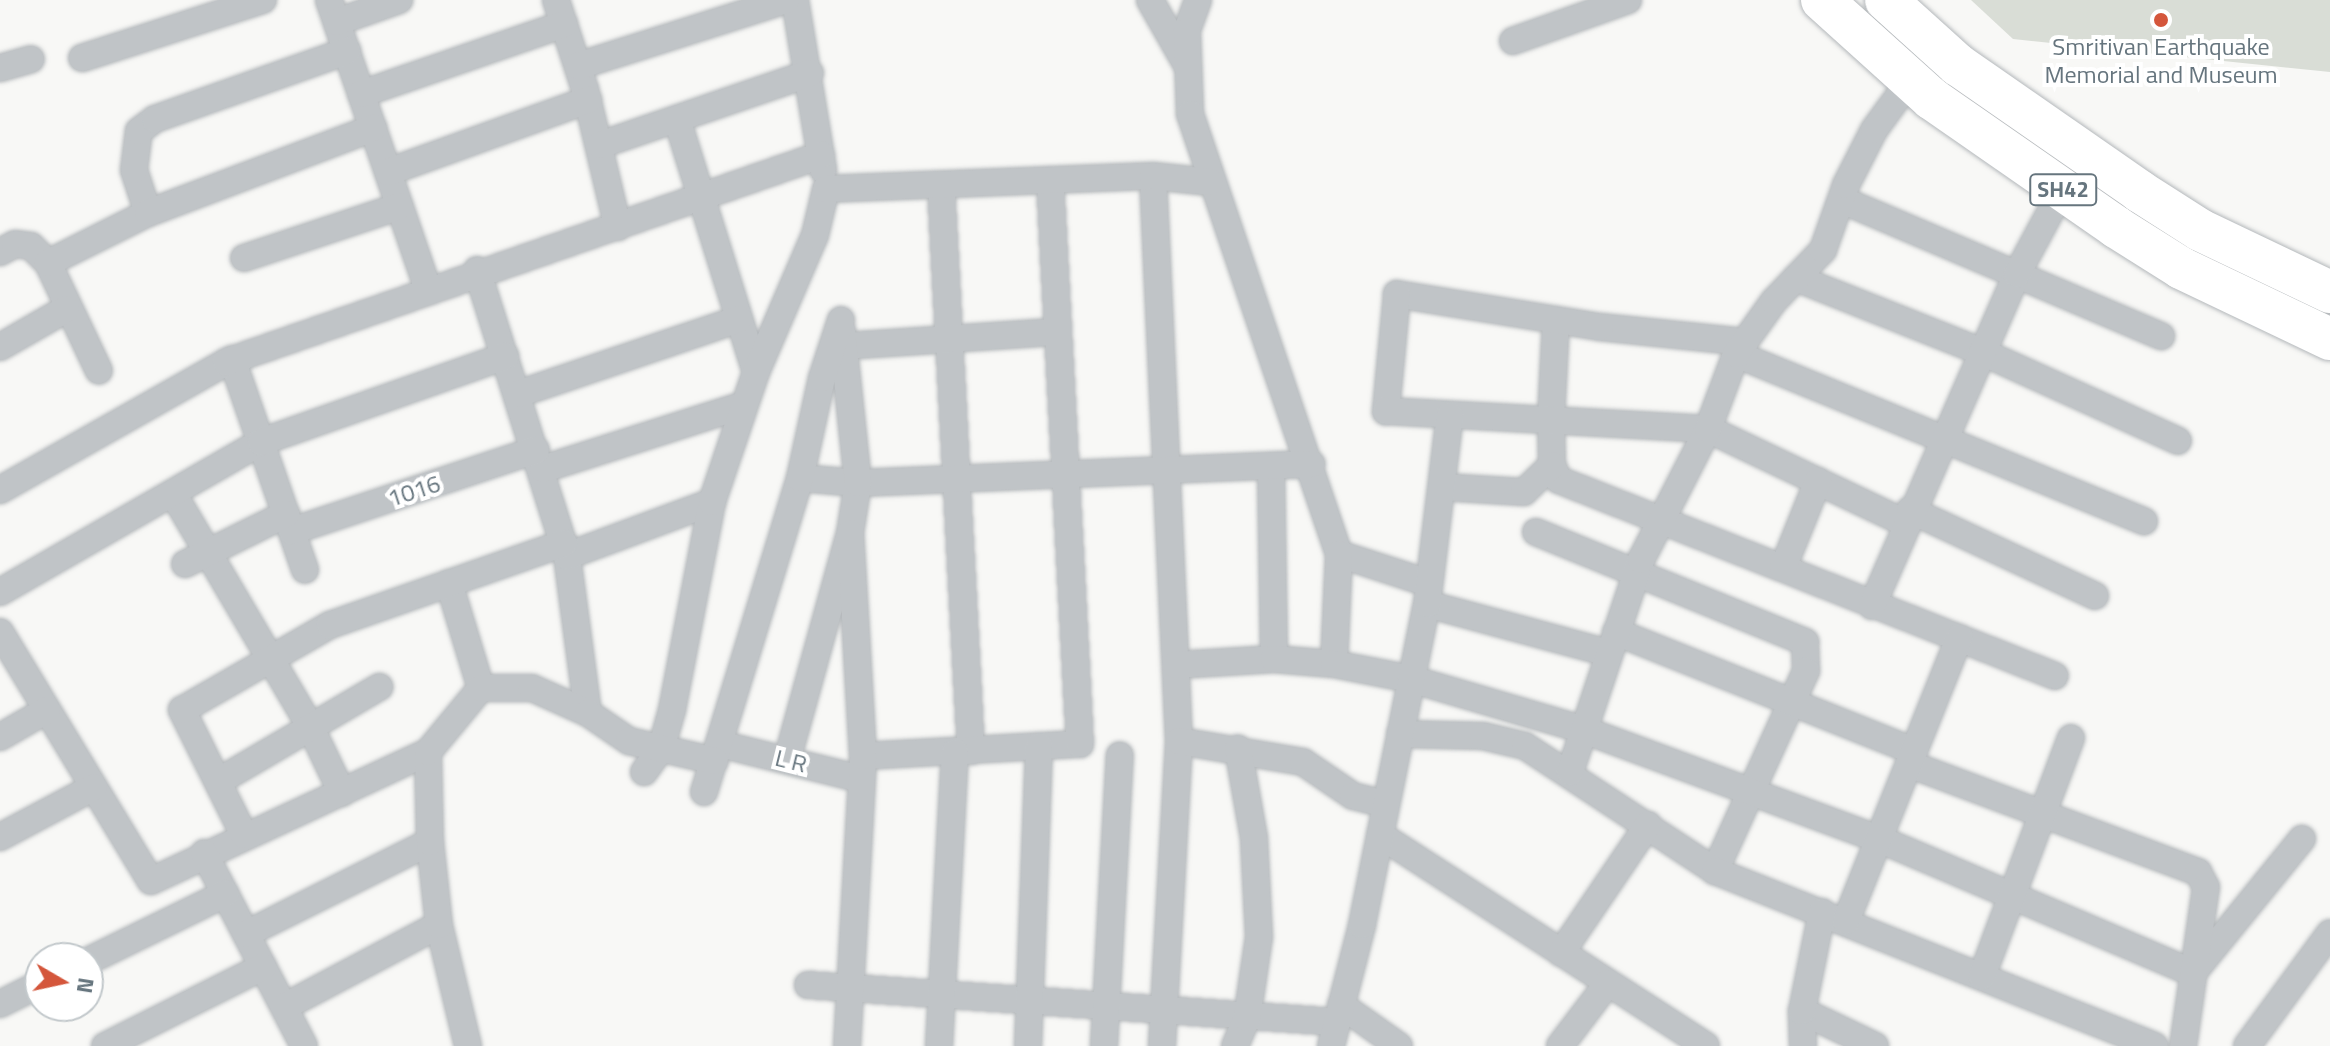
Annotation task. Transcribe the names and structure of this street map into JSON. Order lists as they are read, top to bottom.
{
  "streets": {
    "main road": ["SH42"],
    "street": ["1016", "L R"]
  },
  "places": ["Smritivan Earthquake Memorial and Museum"],
  "north": "right"
}
